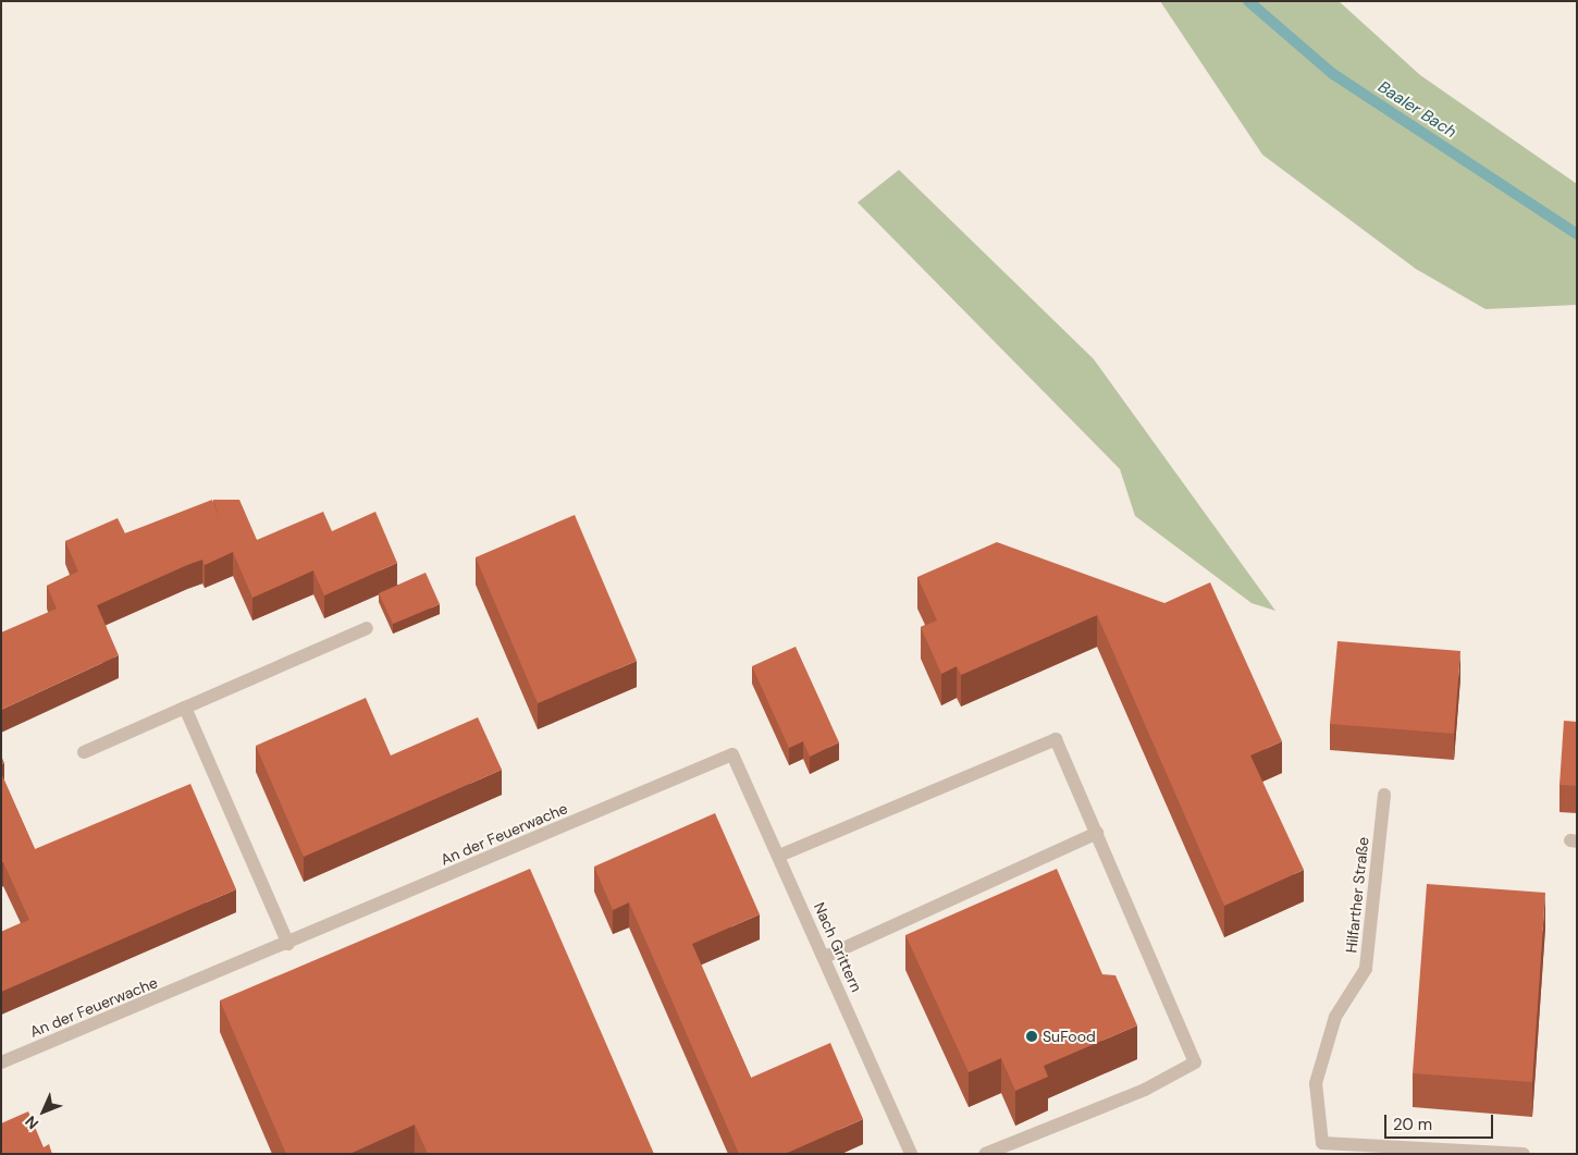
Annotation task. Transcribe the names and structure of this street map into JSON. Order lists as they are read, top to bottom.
{
  "streets": {
    "street": ["An der Feuerwache", "Hilfarther Straße", "Nach Grittern"]
  },
  "crossings": [
    ["An der Feuerwache", "Nach Grittern"]
  ],
  "water": ["Baaler Bach"],
  "places": ["SuFood"],
  "scale_bar": "20 m",
  "north": "bottom left"
}
